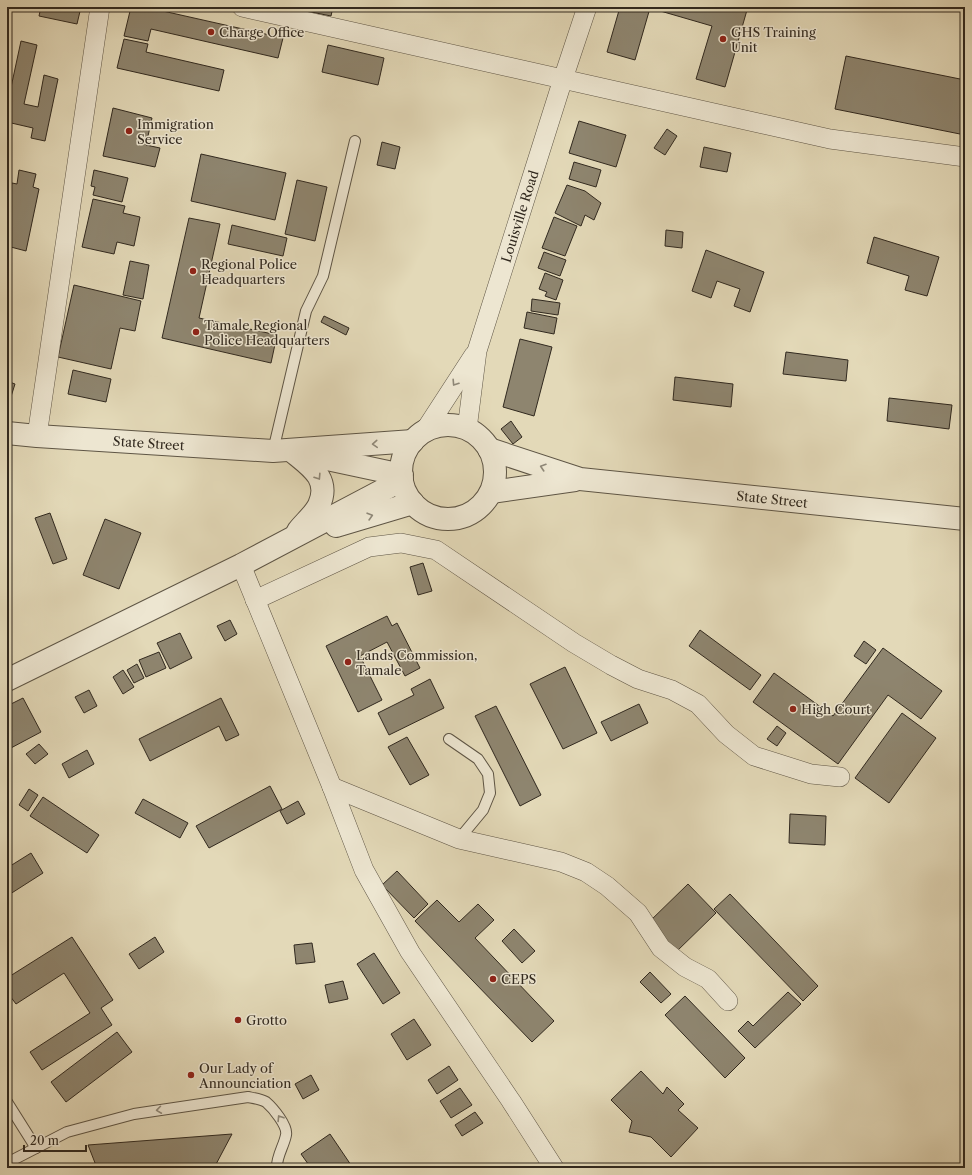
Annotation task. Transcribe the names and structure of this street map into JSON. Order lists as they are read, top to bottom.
{
  "streets": {
    "street": ["Louisville Road", "State Street"]
  },
  "crossings": [
    ["Louisville Road", "State Street"]
  ],
  "places": [
    "Charge Office",
    "GHS Training Unit",
    "Immigration Service",
    "Regional Police Headquarters",
    "Tamale Regional Police Headquarters",
    "Lands Commission, Tamale",
    "High Court",
    "CEPS",
    "Grotto",
    "Our Lady of Announciation"
  ],
  "scale_bar": "20 m"
}
